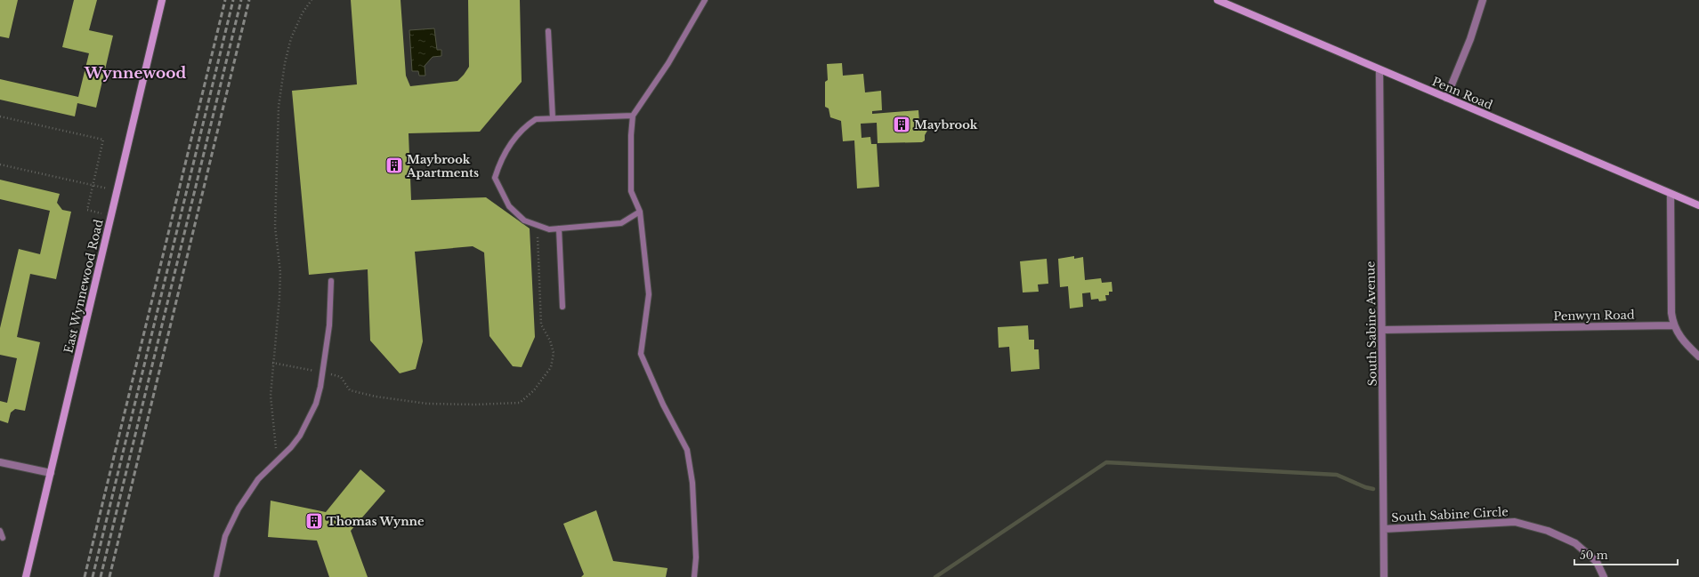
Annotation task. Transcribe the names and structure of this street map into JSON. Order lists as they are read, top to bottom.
{
  "streets": {
    "main road": ["Penn Road", "East Wynnewood Road"],
    "street": ["Penwyn Road", "South Sabine Avenue", "South Sabine Circle"]
  },
  "crossings": [
    ["Penn Road", "South Sabine Avenue"],
    ["Penwyn Road", "South Sabine Avenue"],
    ["South Sabine Avenue", "South Sabine Circle"]
  ],
  "districts": ["Wynnewood"],
  "places": {
    "building": ["Maybrook", "Maybrook Apartments", "Thomas Wynne"]
  },
  "scale_bar": "50 m"
}
